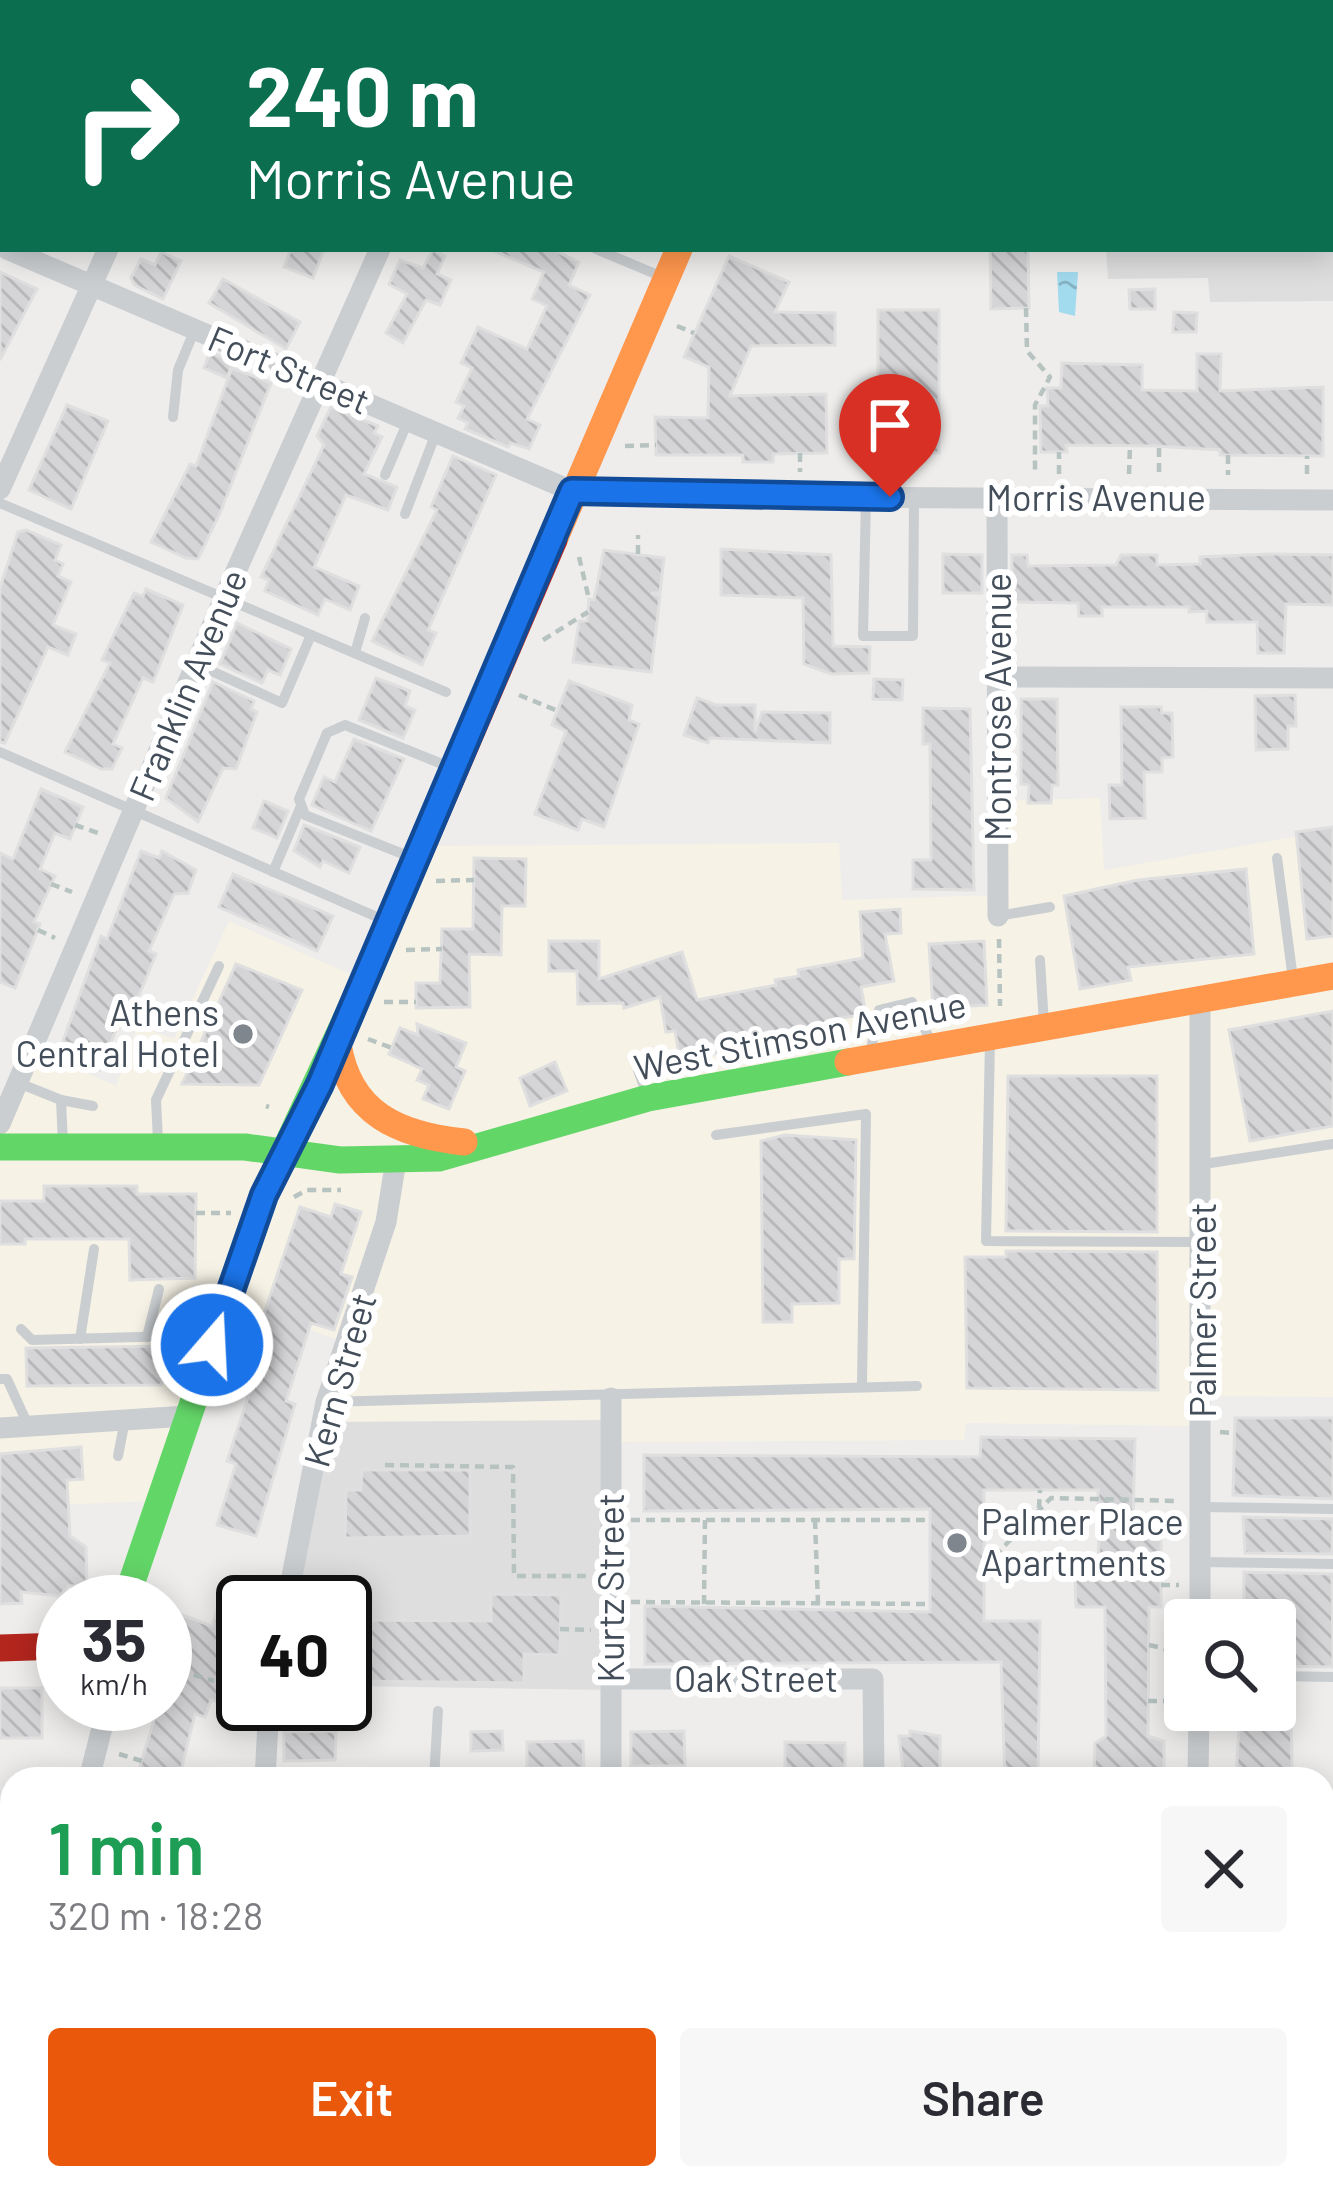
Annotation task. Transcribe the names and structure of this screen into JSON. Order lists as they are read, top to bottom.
{
  "streets": {
    "main road": ["West Stimson Avenue"],
    "street": [
      "Fort Street",
      "Morris Avenue",
      "Franklin Avenue",
      "Montrose Avenue",
      "Palmer Street",
      "Kern Street",
      "Kurtz Street",
      "Oak Street"
    ]
  },
  "crossings": [
    ["Fort Street", "Morris Avenue"],
    ["Fort Street", "Franklin Avenue"],
    ["Morris Avenue", "Montrose Avenue"],
    ["West Stimson Avenue", "Palmer Street"],
    ["West Stimson Avenue", "Kern Street"],
    ["Kurtz Street", "Oak Street"]
  ],
  "places": ["Athens Central Hotel", "Palmer Place Apartments"],
  "page": {
    "turn": ["240 m", "Morris Avenue"],
    "speed": "35 km/h",
    "limit": "40",
    "heading": ["1 min", "320 m · 18:28"],
    "buttons": ["Exit", "Share"]
  }
}
